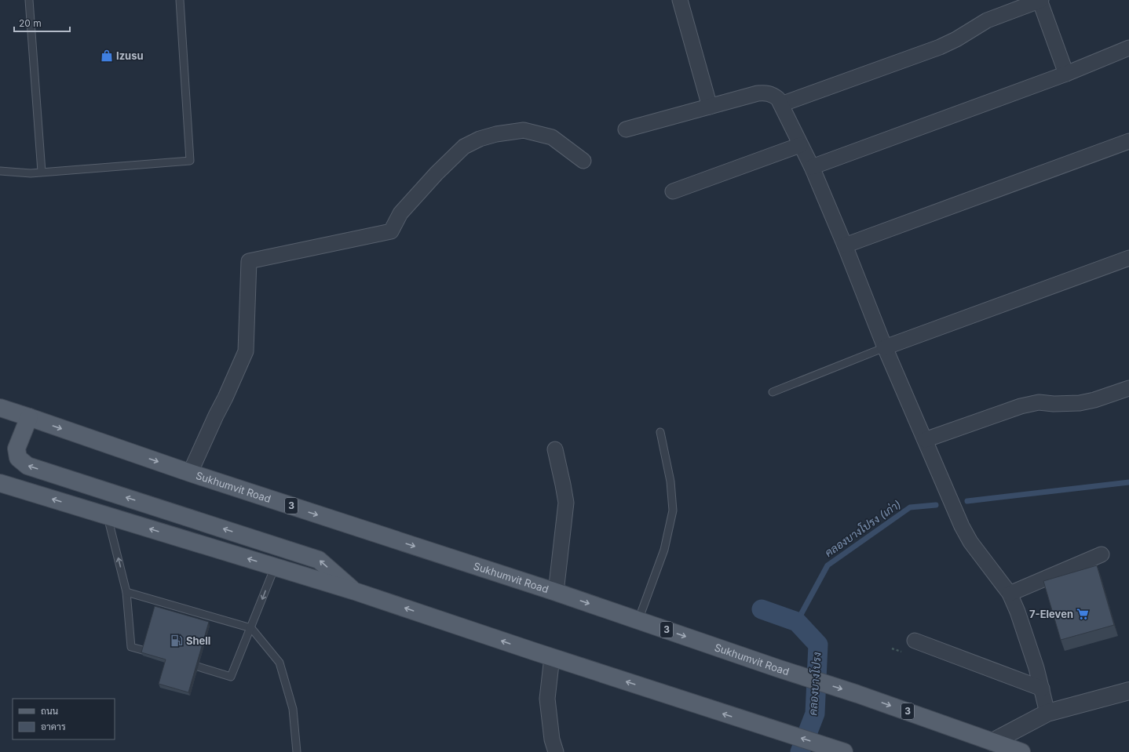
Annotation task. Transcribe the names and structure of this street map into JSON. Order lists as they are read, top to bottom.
{
  "streets": {
    "main road": ["Sukhumvit Road", "3"]
  },
  "water": ["คลองบางโปรง (เก่า)", "คลองบางโปรง"],
  "places": {
    "shop": ["Izusu"],
    "supermarket": ["7-Eleven"],
    "fuel station": ["Shell"]
  },
  "legend": ["ถนน", "อาคาร"],
  "scale_bar": "20 m"
}
